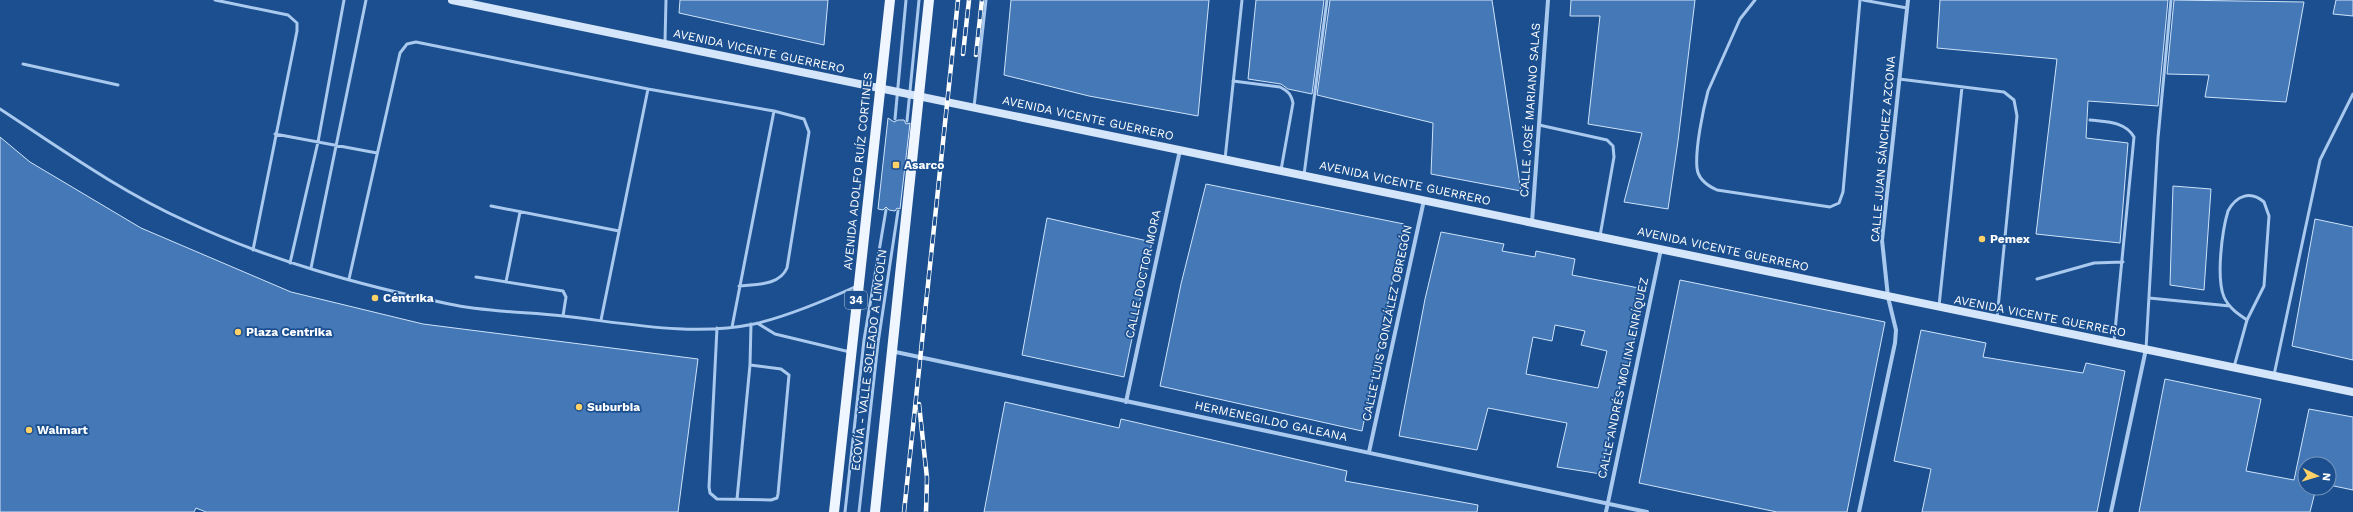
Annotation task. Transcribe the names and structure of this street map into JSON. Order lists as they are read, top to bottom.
{
  "streets": {
    "main road": ["AVENIDA VICENTE GUERRERO", "AVENIDA ADOLFO RUÍZ CORTINES", "34"],
    "street": [
      "CALLE JOSÉ MARIANO SALAS",
      "CALLE JUAN SÁNCHEZ AZCONA",
      "CALLE DOCTOR MORA",
      "CALLE LUIS GONZÁLEZ OBREGÓN",
      "CALLE ANDRÉS MOLINA ENRÍQUEZ",
      "HERMENEGILDO GALEANA"
    ],
    "lane": ["ECOVÍA - VALLE SOLEADO A LINCOLN"]
  },
  "crossings": [
    ["AVENIDA VICENTE GUERRERO", "CALLE JOSÉ MARIANO SALAS"],
    ["AVENIDA VICENTE GUERRERO", "CALLE JUAN SÁNCHEZ AZCONA"],
    ["AVENIDA VICENTE GUERRERO", "AVENIDA ADOLFO RUÍZ CORTINES"],
    ["AVENIDA VICENTE GUERRERO", "CALLE DOCTOR MORA"],
    ["AVENIDA VICENTE GUERRERO", "CALLE LUIS GONZÁLEZ OBREGÓN"],
    ["AVENIDA VICENTE GUERRERO", "CALLE ANDRÉS MOLINA ENRÍQUEZ"],
    ["CALLE DOCTOR MORA", "HERMENEGILDO GALEANA"],
    ["CALLE LUIS GONZÁLEZ OBREGÓN", "HERMENEGILDO GALEANA"],
    ["CALLE ANDRÉS MOLINA ENRÍQUEZ", "HERMENEGILDO GALEANA"]
  ],
  "places": {
    "transit": ["Asarco"],
    "other": [
      "Pemex",
      "Céntrika",
      "Plaza Centrika",
      "Suburbia",
      "Walmart"
    ]
  },
  "north": "right"
}
